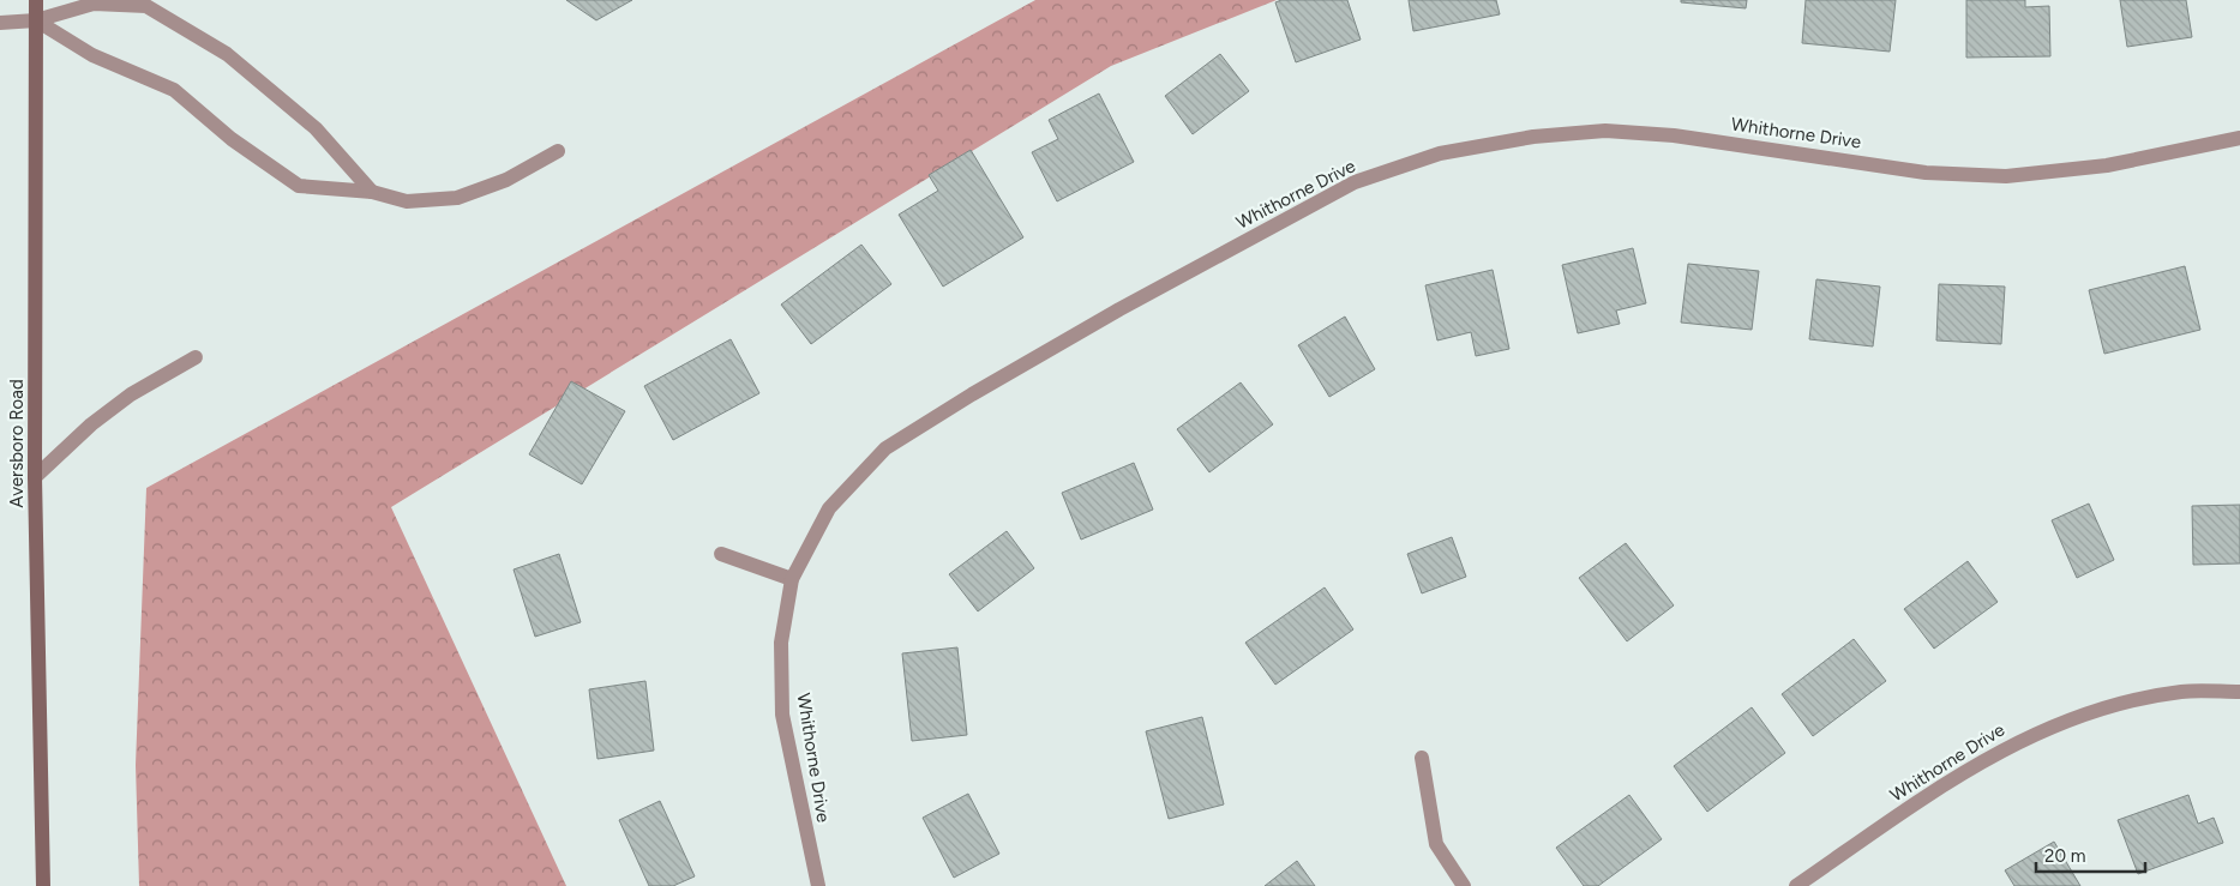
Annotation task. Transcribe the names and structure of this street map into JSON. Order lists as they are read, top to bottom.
{
  "streets": {
    "street": ["Whithorne Drive", "Aversboro Road"]
  },
  "scale_bar": "20 m"
}
